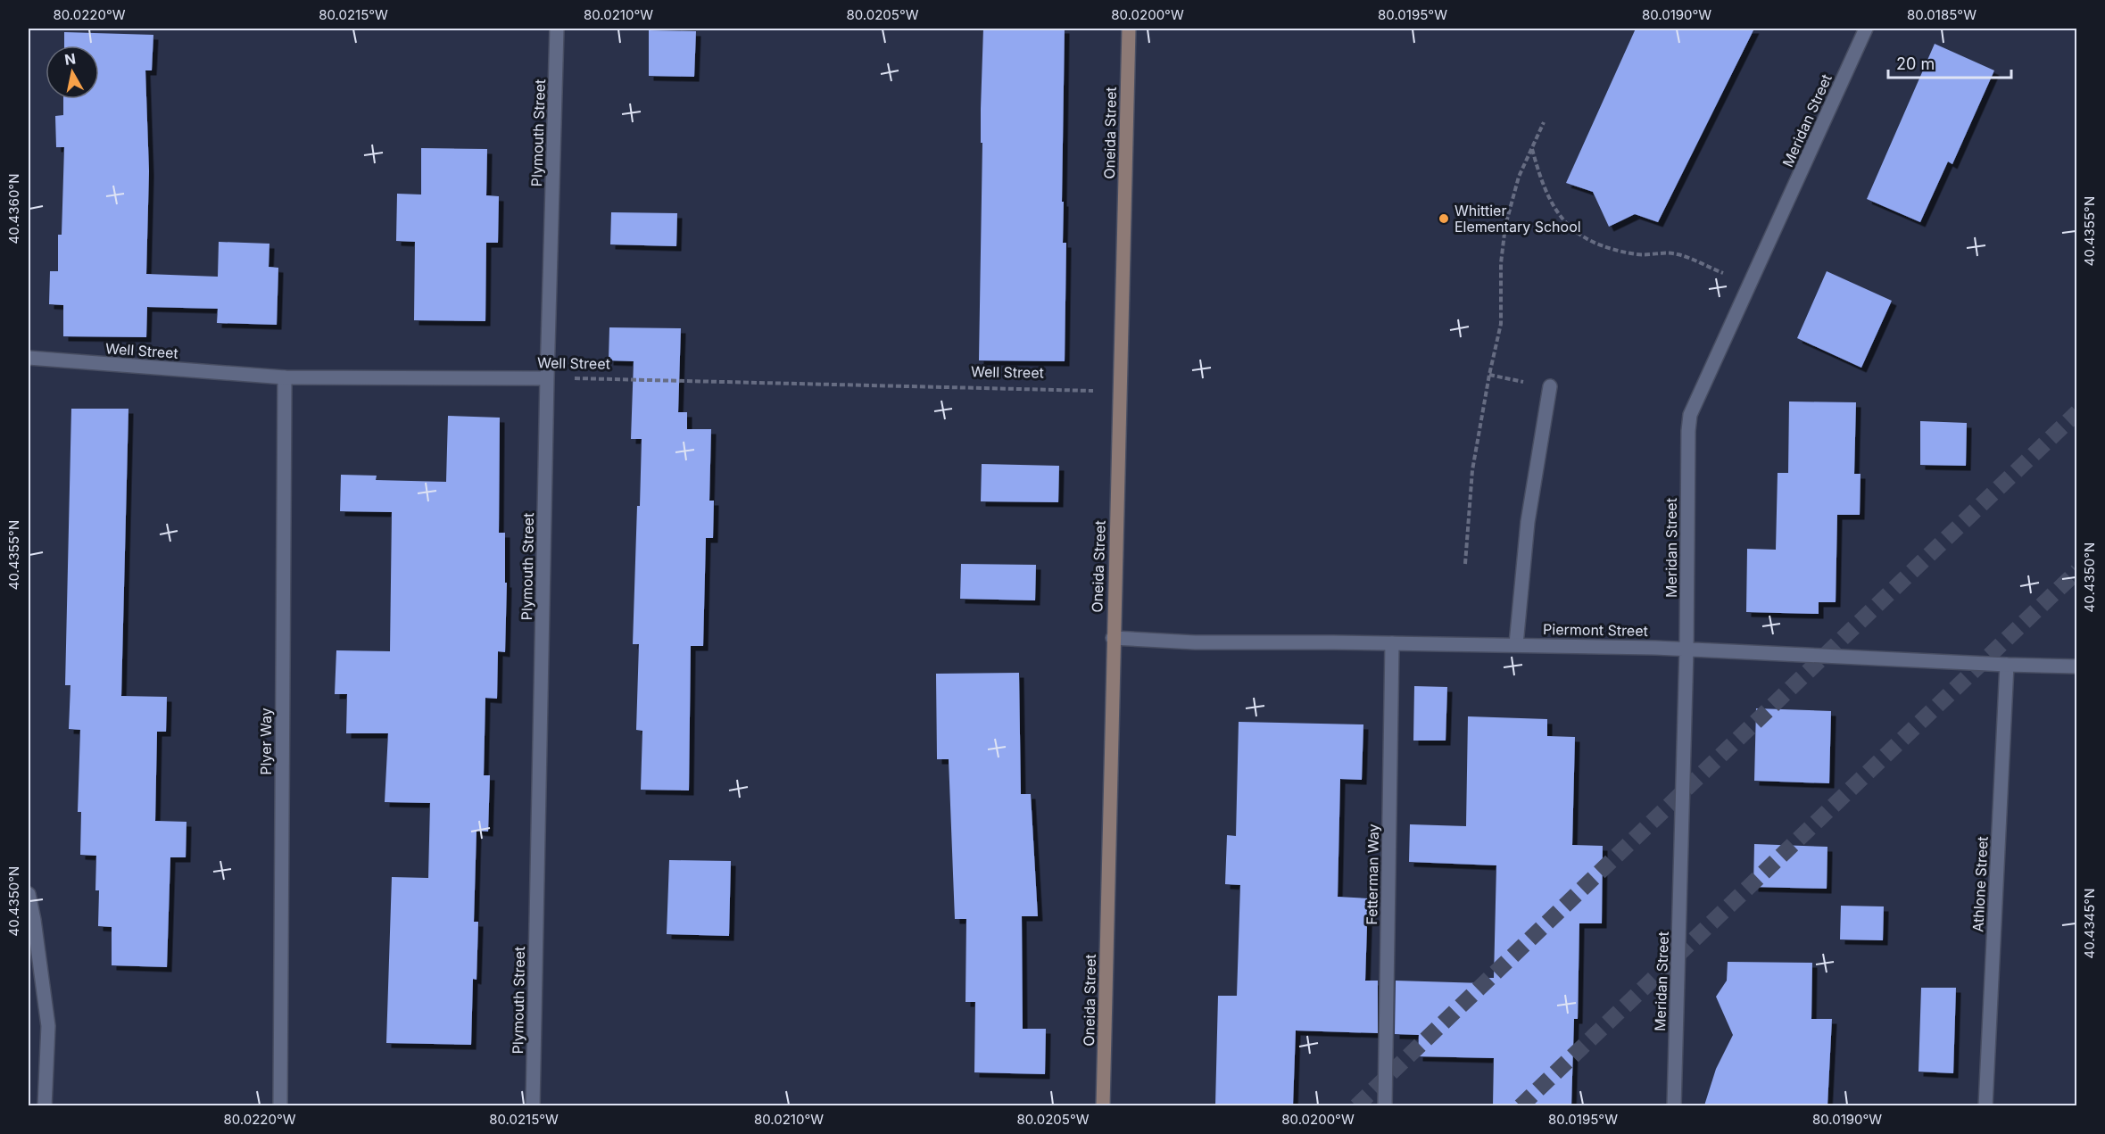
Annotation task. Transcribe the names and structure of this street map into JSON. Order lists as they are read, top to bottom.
{
  "streets": {
    "street": [
      "Meridan Street",
      "Plymouth Street",
      "Oneida Street",
      "Well Street",
      "Piermont Street",
      "Plyer Way",
      "Fetterman Way",
      "Athlone Street"
    ]
  },
  "crossings": [
    ["Meridan Street", "Piermont Street"],
    ["Plymouth Street", "Well Street"],
    ["Oneida Street", "Well Street"],
    ["Oneida Street", "Piermont Street"],
    ["Well Street", "Plyer Way"],
    ["Piermont Street", "Fetterman Way"],
    ["Piermont Street", "Athlone Street"]
  ],
  "places": ["Whittier Elementary School"],
  "scale_bar": "20 m",
  "north": "top",
  "coordinates": [
    "80.0220°W",
    "80.0215°W",
    "80.0210°W",
    "80.0205°W",
    "80.0200°W",
    "80.0195°W",
    "80.0190°W",
    "80.0185°W",
    "40.4360°N",
    "40.4355°N",
    "40.4350°N",
    "40.4345°N"
  ]
}
